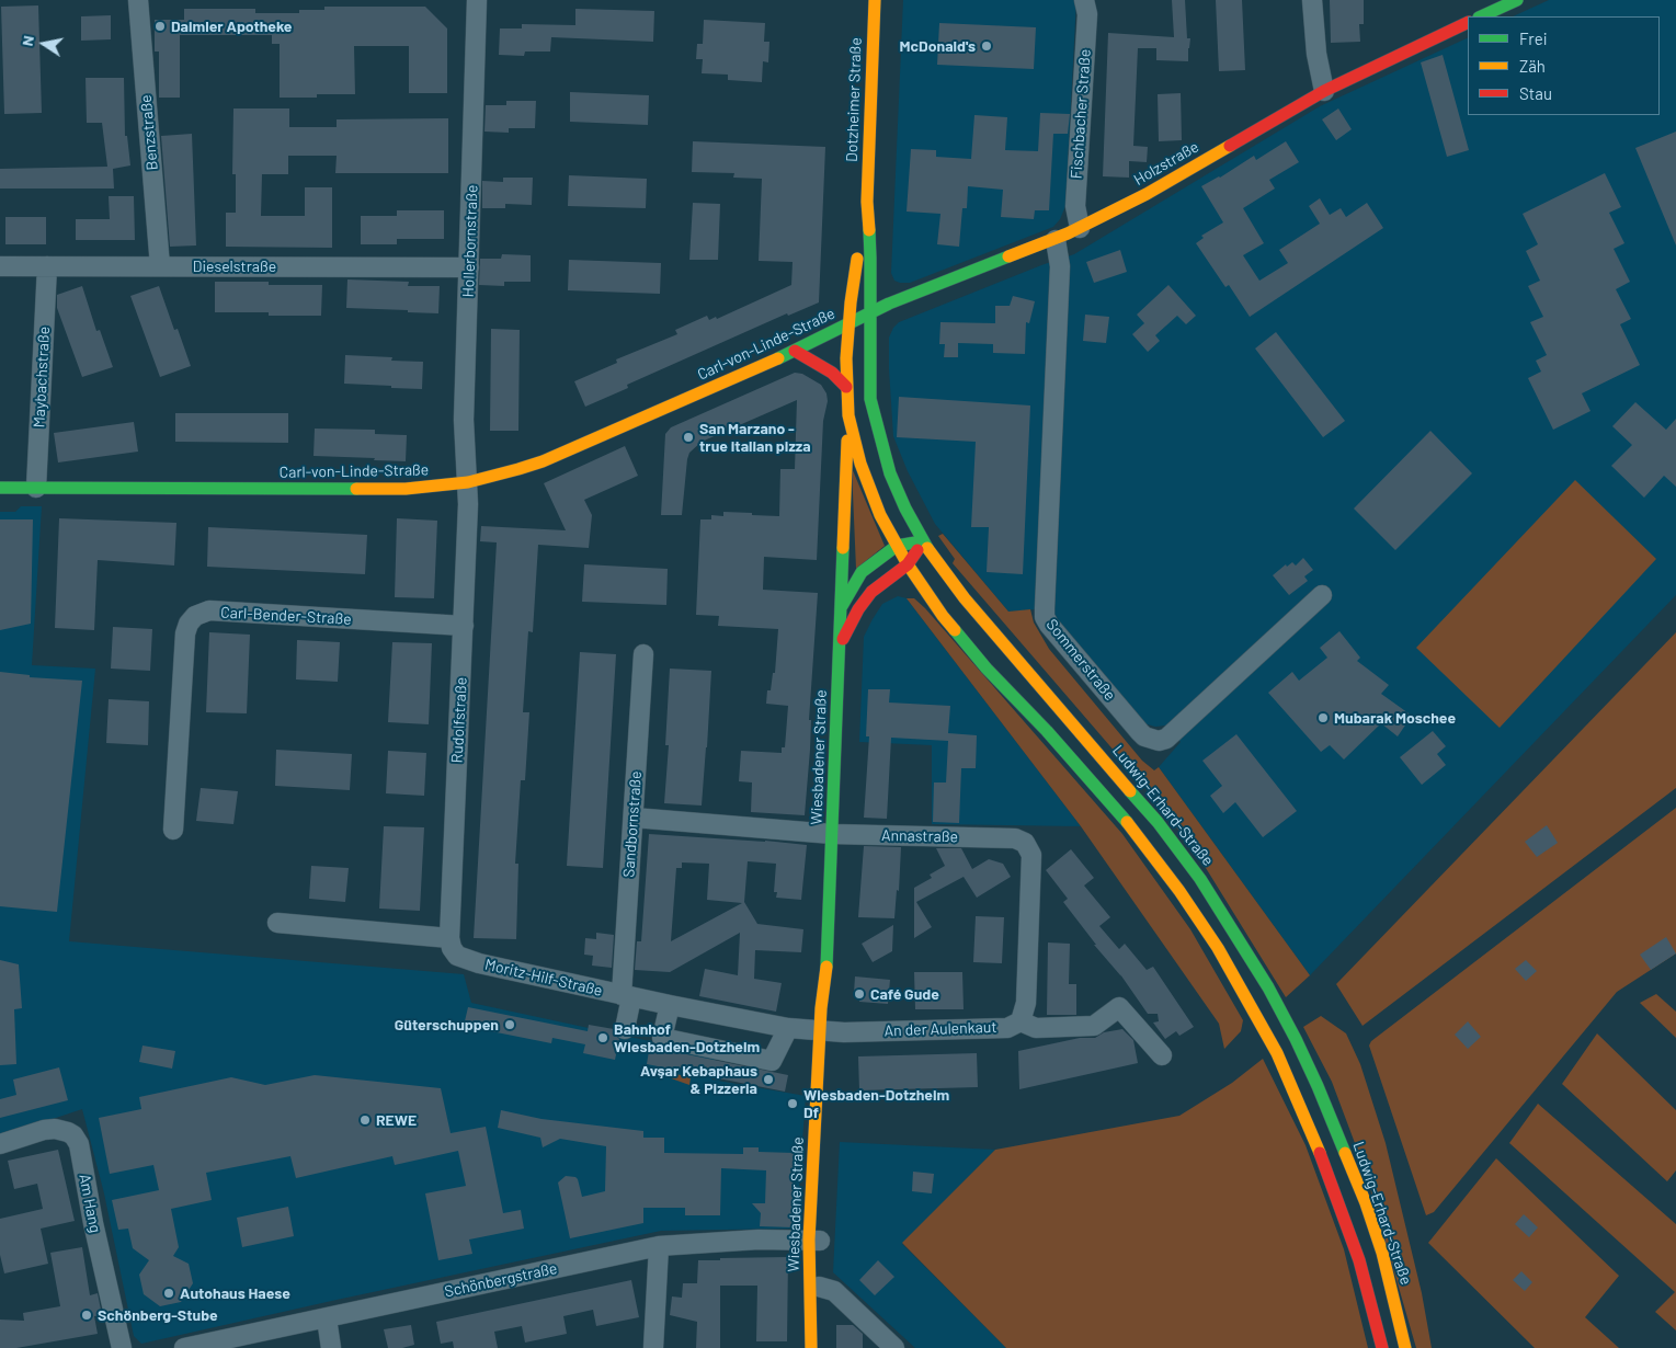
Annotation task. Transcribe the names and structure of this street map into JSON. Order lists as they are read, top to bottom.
{
  "streets": {
    "street": [
      "Dotzheimer Straße",
      "Fischbacher Straße",
      "Benzstraße",
      "Holzstraße",
      "Hollerbornstraße",
      "Dieselstraße",
      "Carl-von-Linde-Straße",
      "Maybachstraße",
      "Carl-Bender-Straße",
      "Sommerstraße",
      "Rudolfstraße",
      "Wiesbadener Straße",
      "Ludwig-Erhard-Straße",
      "Sandbornstraße",
      "Annastraße",
      "Moritz-Hilf-Straße",
      "An der Aulenkaut",
      "Am Hang",
      "Schönbergstraße"
    ]
  },
  "crossings": [
    ["Dotzheimer Straße", "Holzstraße"],
    ["Dotzheimer Straße", "Carl-von-Linde-Straße"],
    ["Dotzheimer Straße", "Ludwig-Erhard-Straße"],
    ["Fischbacher Straße", "Holzstraße"],
    ["Benzstraße", "Dieselstraße"],
    ["Holzstraße", "Carl-von-Linde-Straße"],
    ["Holzstraße", "Sommerstraße"],
    ["Holzstraße", "Ludwig-Erhard-Straße"],
    ["Hollerbornstraße", "Dieselstraße"],
    ["Hollerbornstraße", "Carl-von-Linde-Straße"],
    ["Hollerbornstraße", "Rudolfstraße"],
    ["Dieselstraße", "Maybachstraße"],
    ["Carl-von-Linde-Straße", "Maybachstraße"],
    ["Carl-von-Linde-Straße", "Rudolfstraße"],
    ["Carl-von-Linde-Straße", "Ludwig-Erhard-Straße"],
    ["Carl-Bender-Straße", "Rudolfstraße"],
    ["Rudolfstraße", "Moritz-Hilf-Straße"],
    ["Wiesbadener Straße", "Ludwig-Erhard-Straße"],
    ["Wiesbadener Straße", "Annastraße"],
    ["Wiesbadener Straße", "Moritz-Hilf-Straße"],
    ["Wiesbadener Straße", "An der Aulenkaut"],
    ["Wiesbadener Straße", "Schönbergstraße"],
    ["Sandbornstraße", "Annastraße"],
    ["Sandbornstraße", "Moritz-Hilf-Straße"],
    ["Annastraße", "An der Aulenkaut"],
    ["Moritz-Hilf-Straße", "An der Aulenkaut"]
  ],
  "places": [
    "Daimler Apotheke",
    "McDonald's",
    "San Marzano - true italian pizza",
    "Mubarak Moschee",
    "Café Gude",
    "Güterschuppen",
    "Bahnhof Wiesbaden-Dotzheim",
    "Avşar Kebaphaus & Pizzeria",
    "Wiesbaden-Dotzheim Df",
    "REWE",
    "Autohaus Haese",
    "Schönberg-Stube"
  ],
  "legend": ["Frei", "Zäh", "Stau"],
  "north": "left"
}
